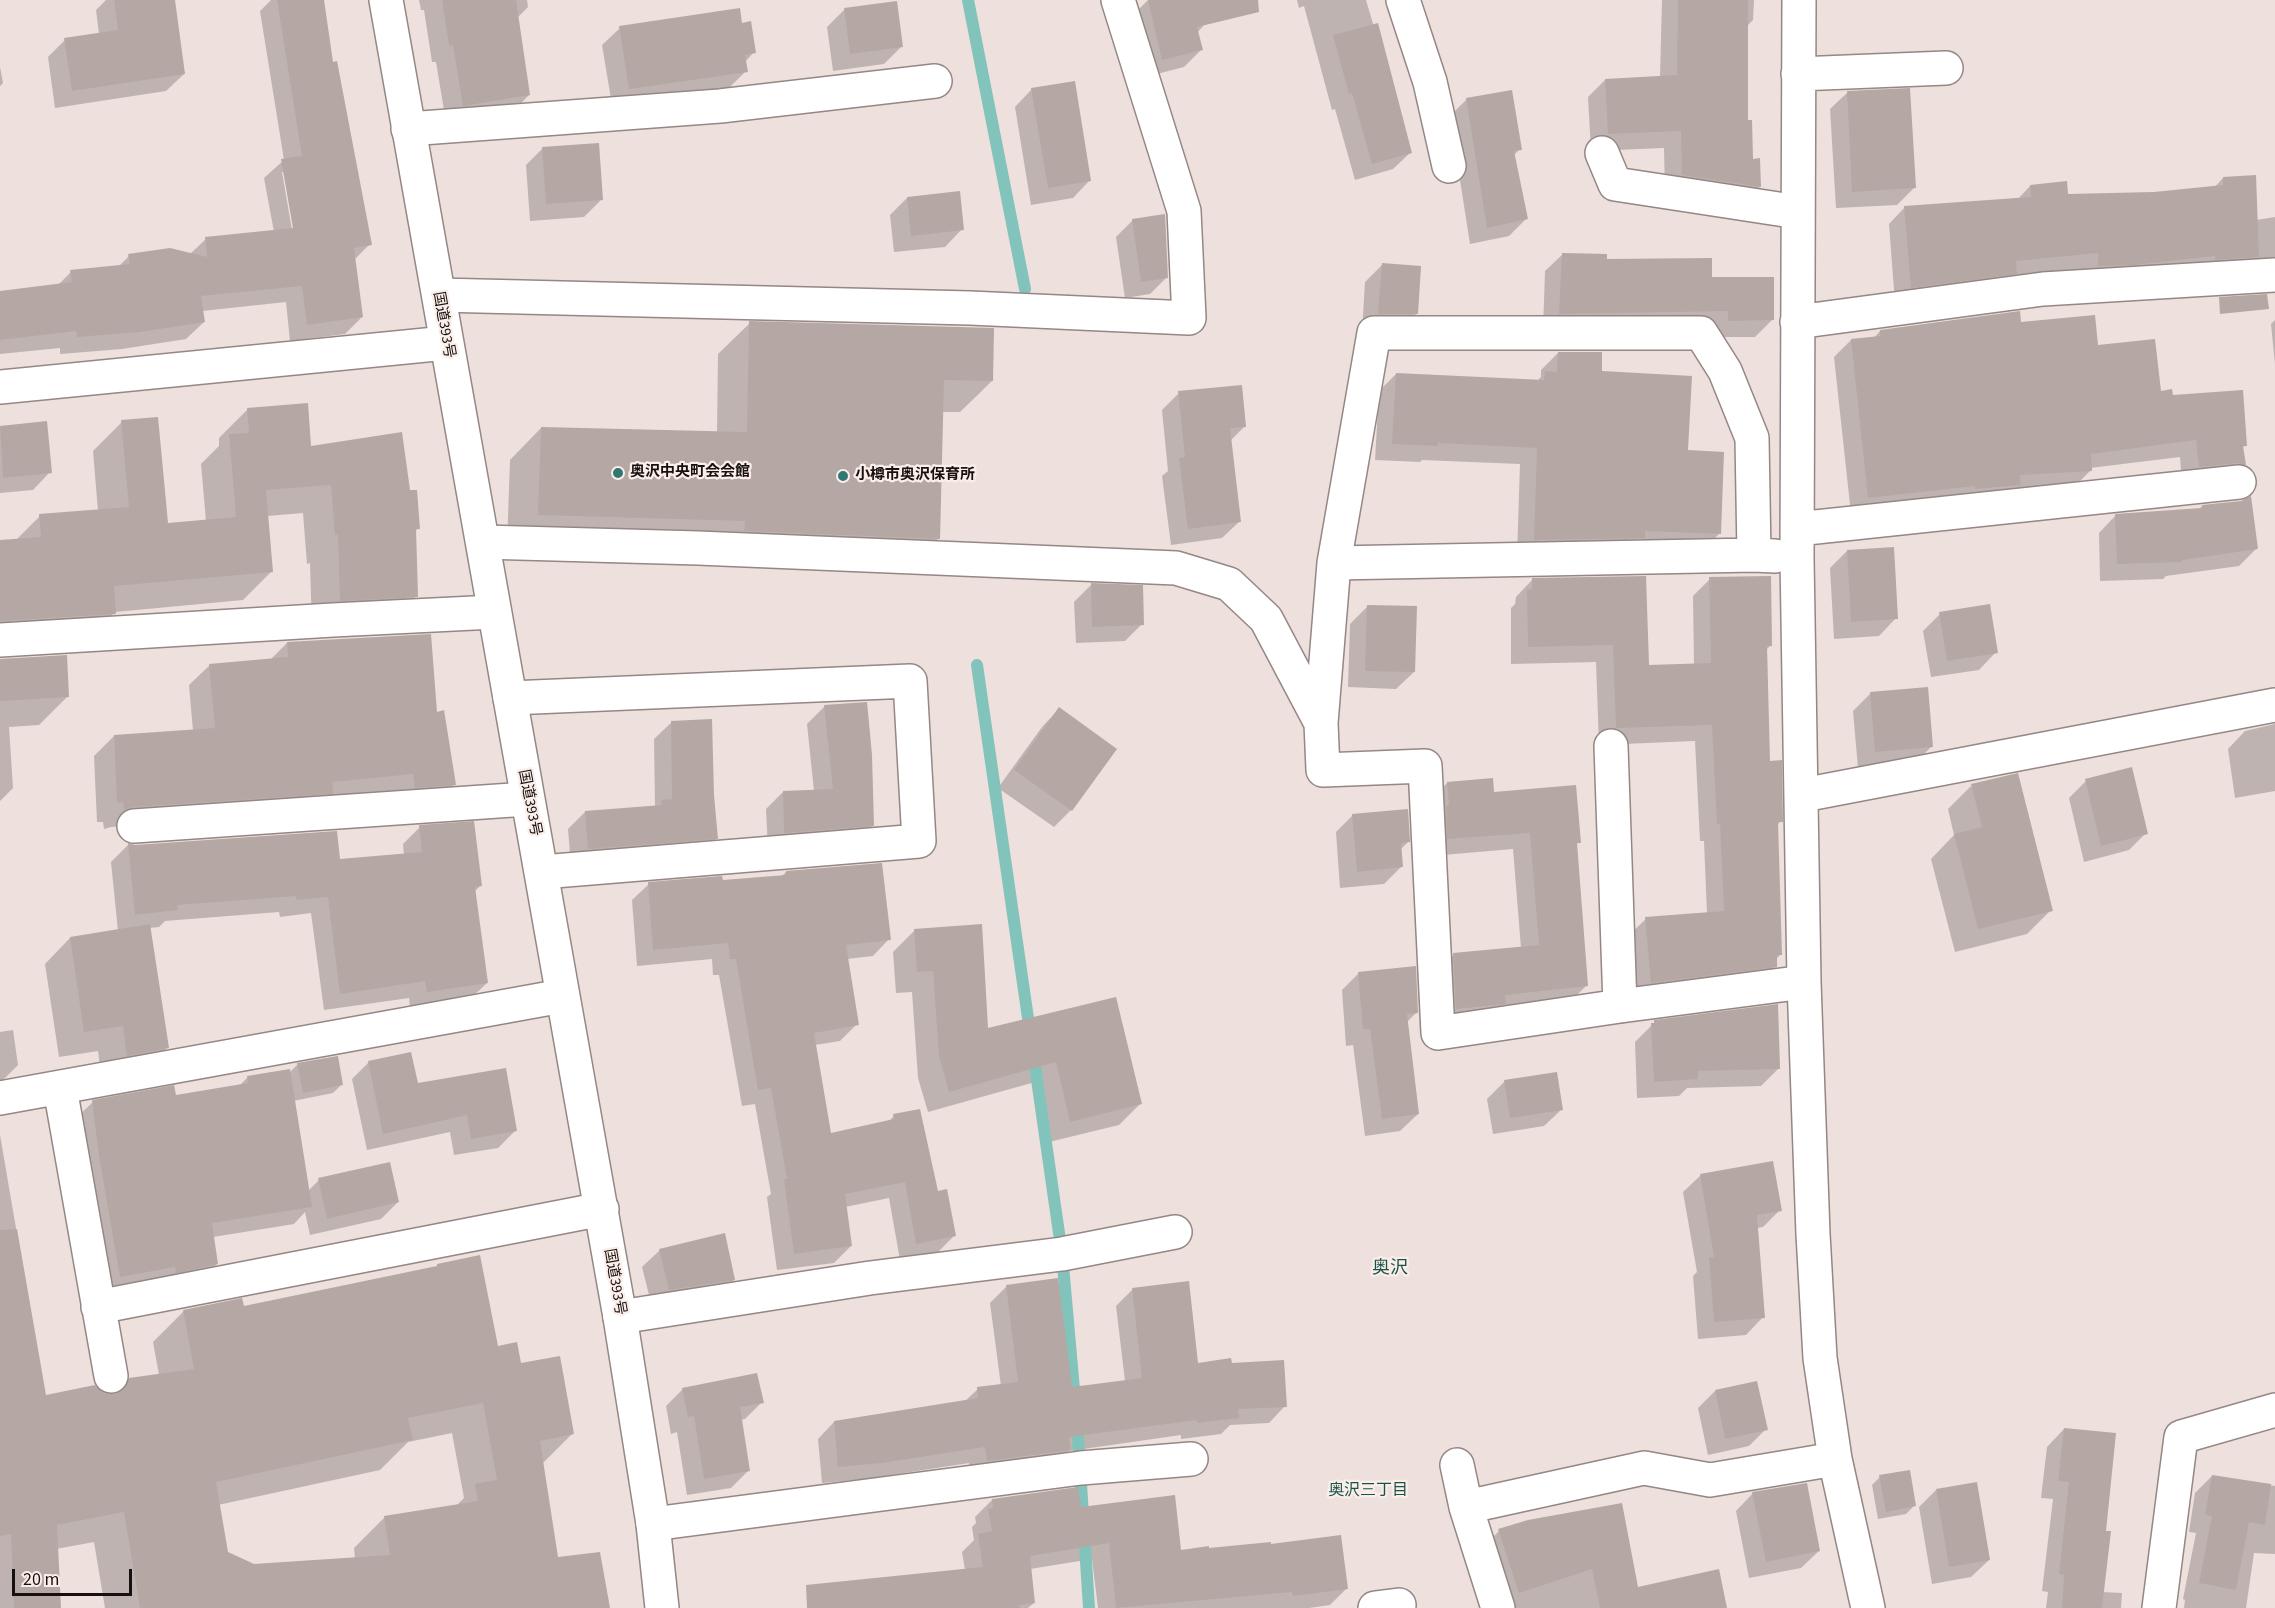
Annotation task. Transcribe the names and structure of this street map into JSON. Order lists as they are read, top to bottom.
{
  "streets": {
    "main road": ["国道393号"]
  },
  "districts": ["奥沢", "奥沢三丁目"],
  "places": ["奥沢中央町会会館", "小樽市奥沢保育所"],
  "scale_bar": "20 m"
}
